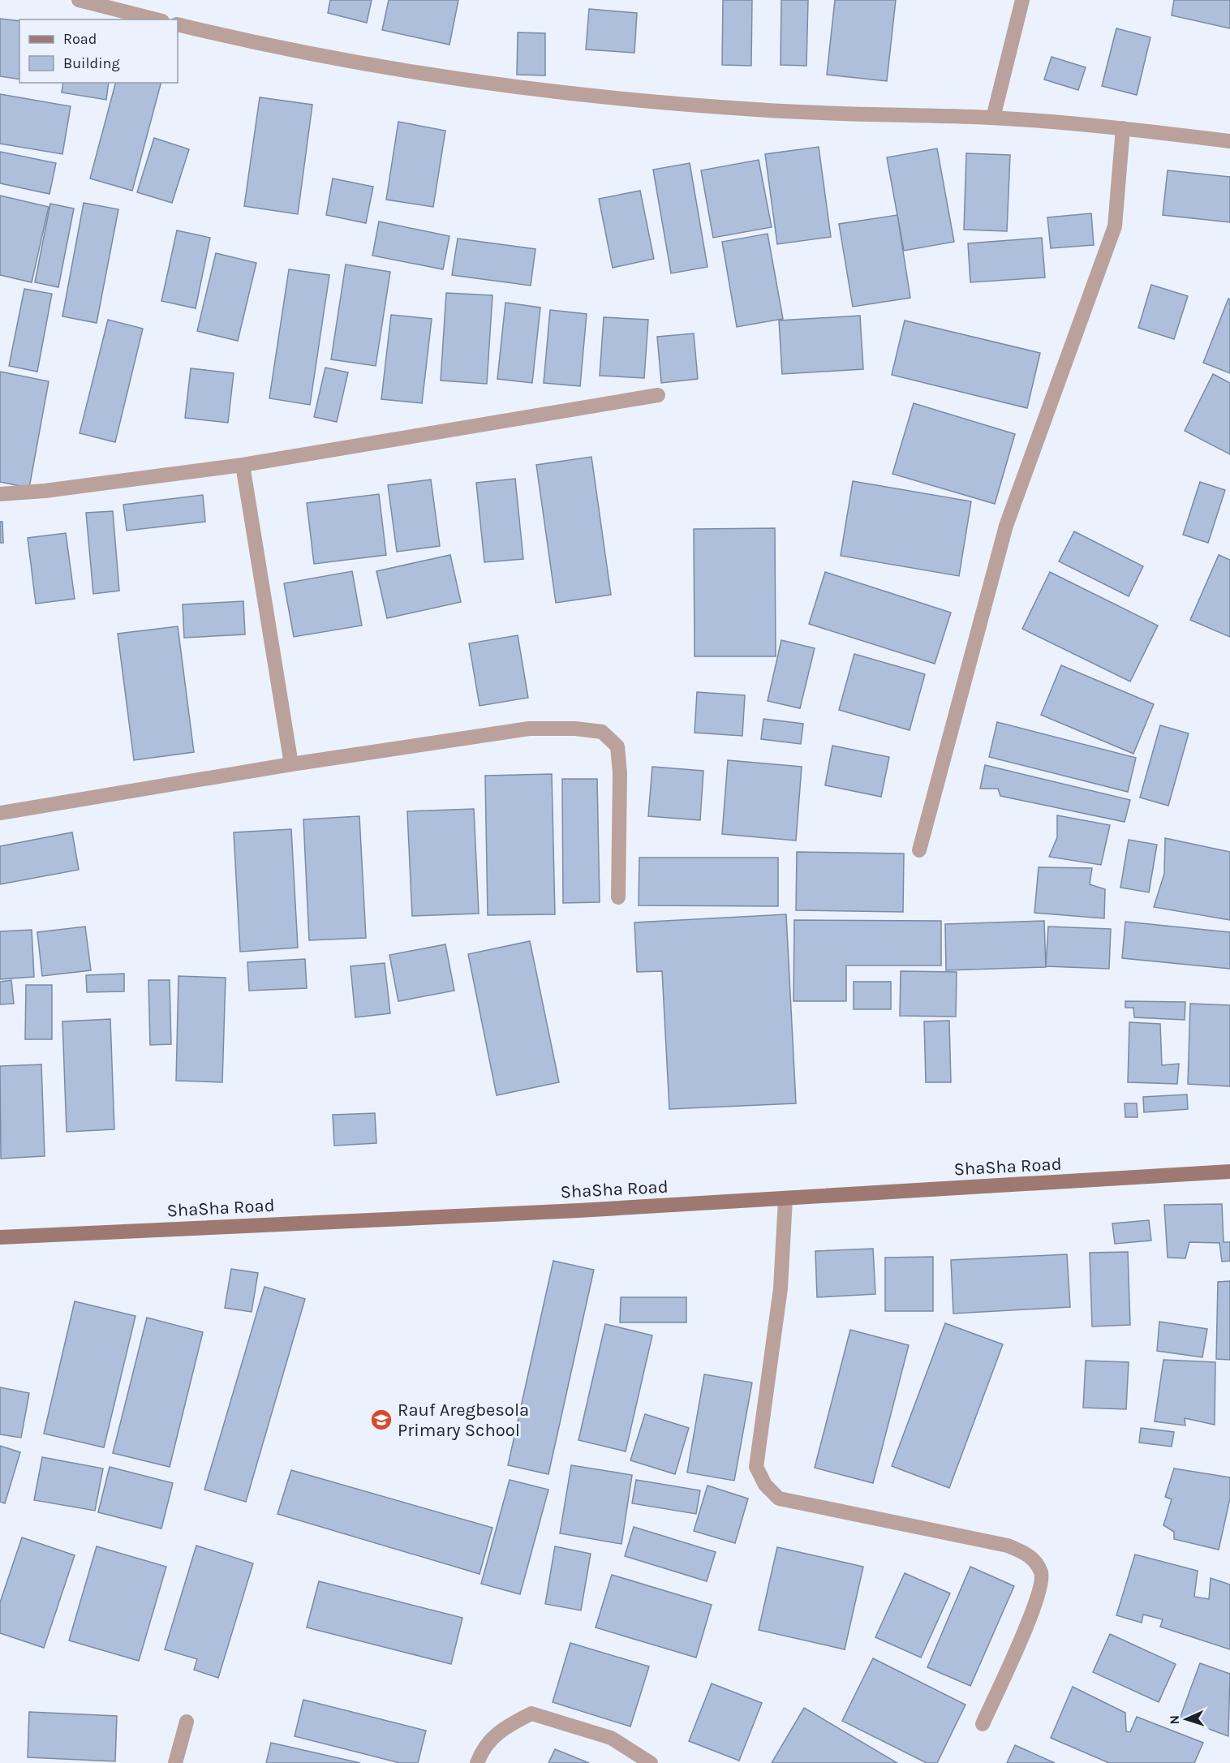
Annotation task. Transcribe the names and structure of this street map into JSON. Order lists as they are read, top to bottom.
{
  "streets": {
    "street": ["ShaSha Road"]
  },
  "places": {
    "school or university": ["Rauf Aregbesola Primary School"]
  },
  "legend": ["Road", "Building"],
  "north": "left"
}
